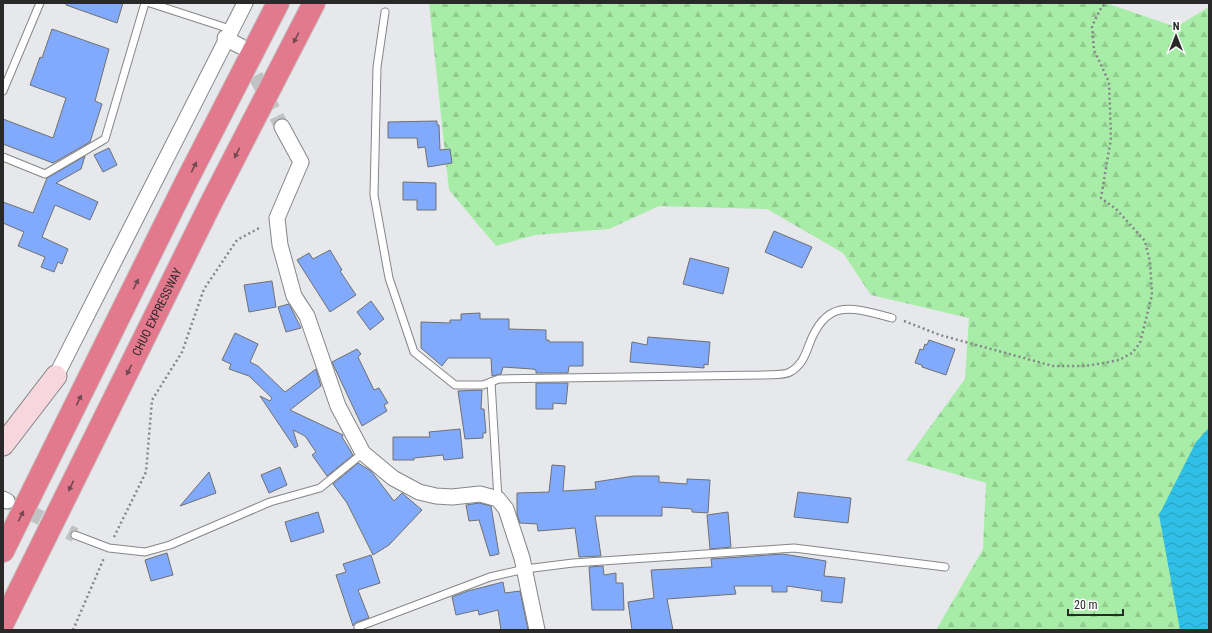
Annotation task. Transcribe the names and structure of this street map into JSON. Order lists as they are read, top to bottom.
{
  "streets": {
    "highway": ["CHUO EXPRESSWAY"]
  },
  "scale_bar": "20 m",
  "north": "top"
}
